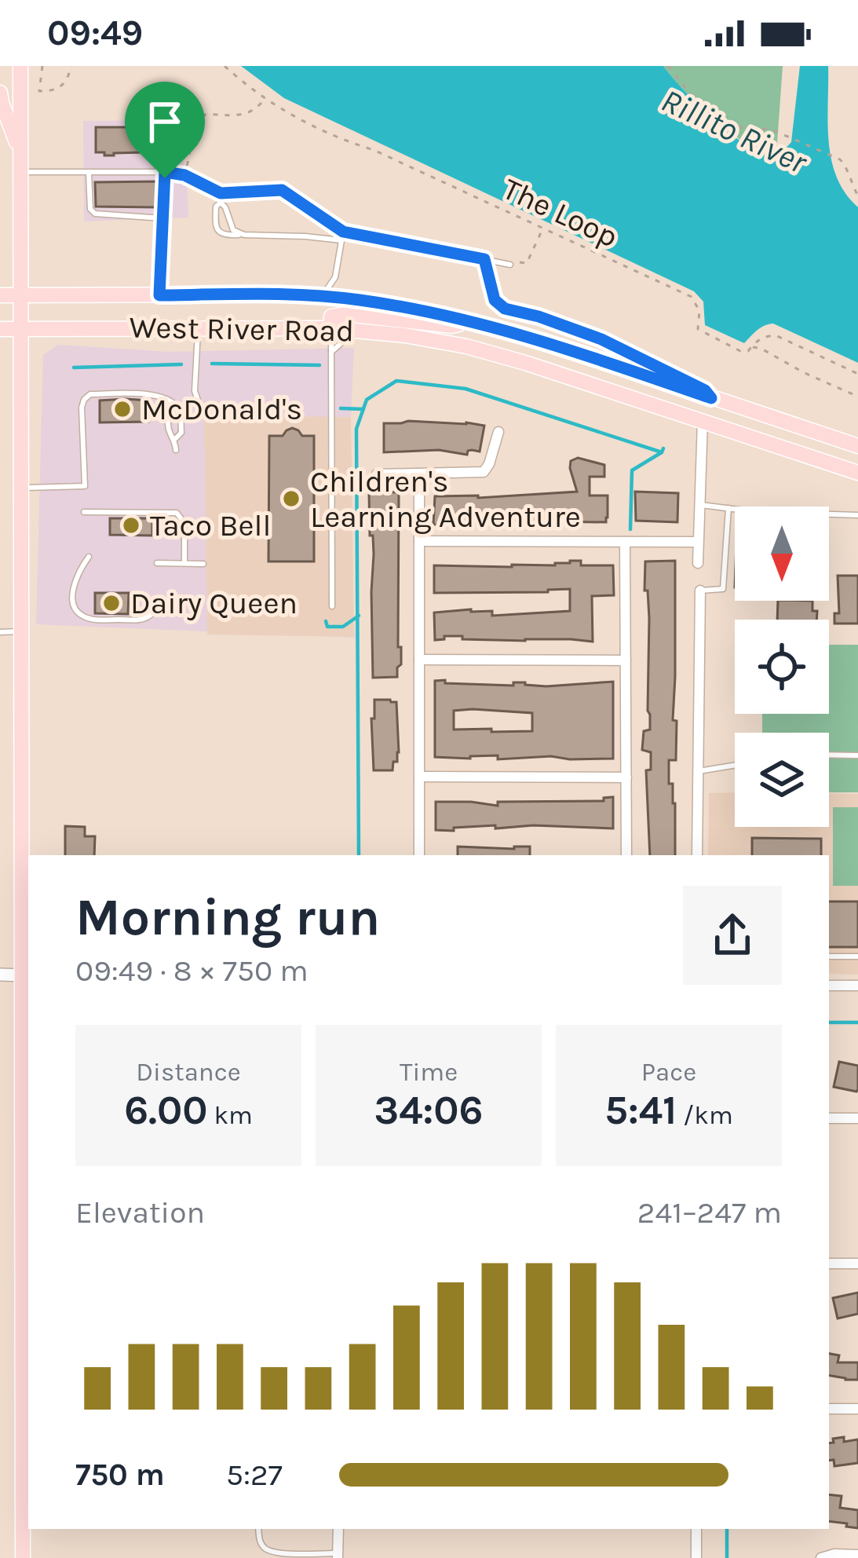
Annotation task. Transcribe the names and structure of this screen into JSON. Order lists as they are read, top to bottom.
{
  "streets": {
    "main road": ["West River Road"],
    "path": ["The Loop"]
  },
  "water": ["Rillito River"],
  "places": [
    "McDonald's",
    "Children's Learning Adventure",
    "Taco Bell",
    "Dairy Queen"
  ],
  "north": "bottom",
  "page": {
    "status": "09:49",
    "heading": ["Morning run", "09:49 · 8 × 750 m"],
    "stats": [
      ["Distance", "6.00 km"],
      ["Time", "34:06"],
      ["Pace", "5:41 /km"]
    ],
    "chart": ["Elevation", "241–247 m"],
    "list": [
      {
        "name": "750 m",
        "note": "5:27"
      }
    ]
  }
}
